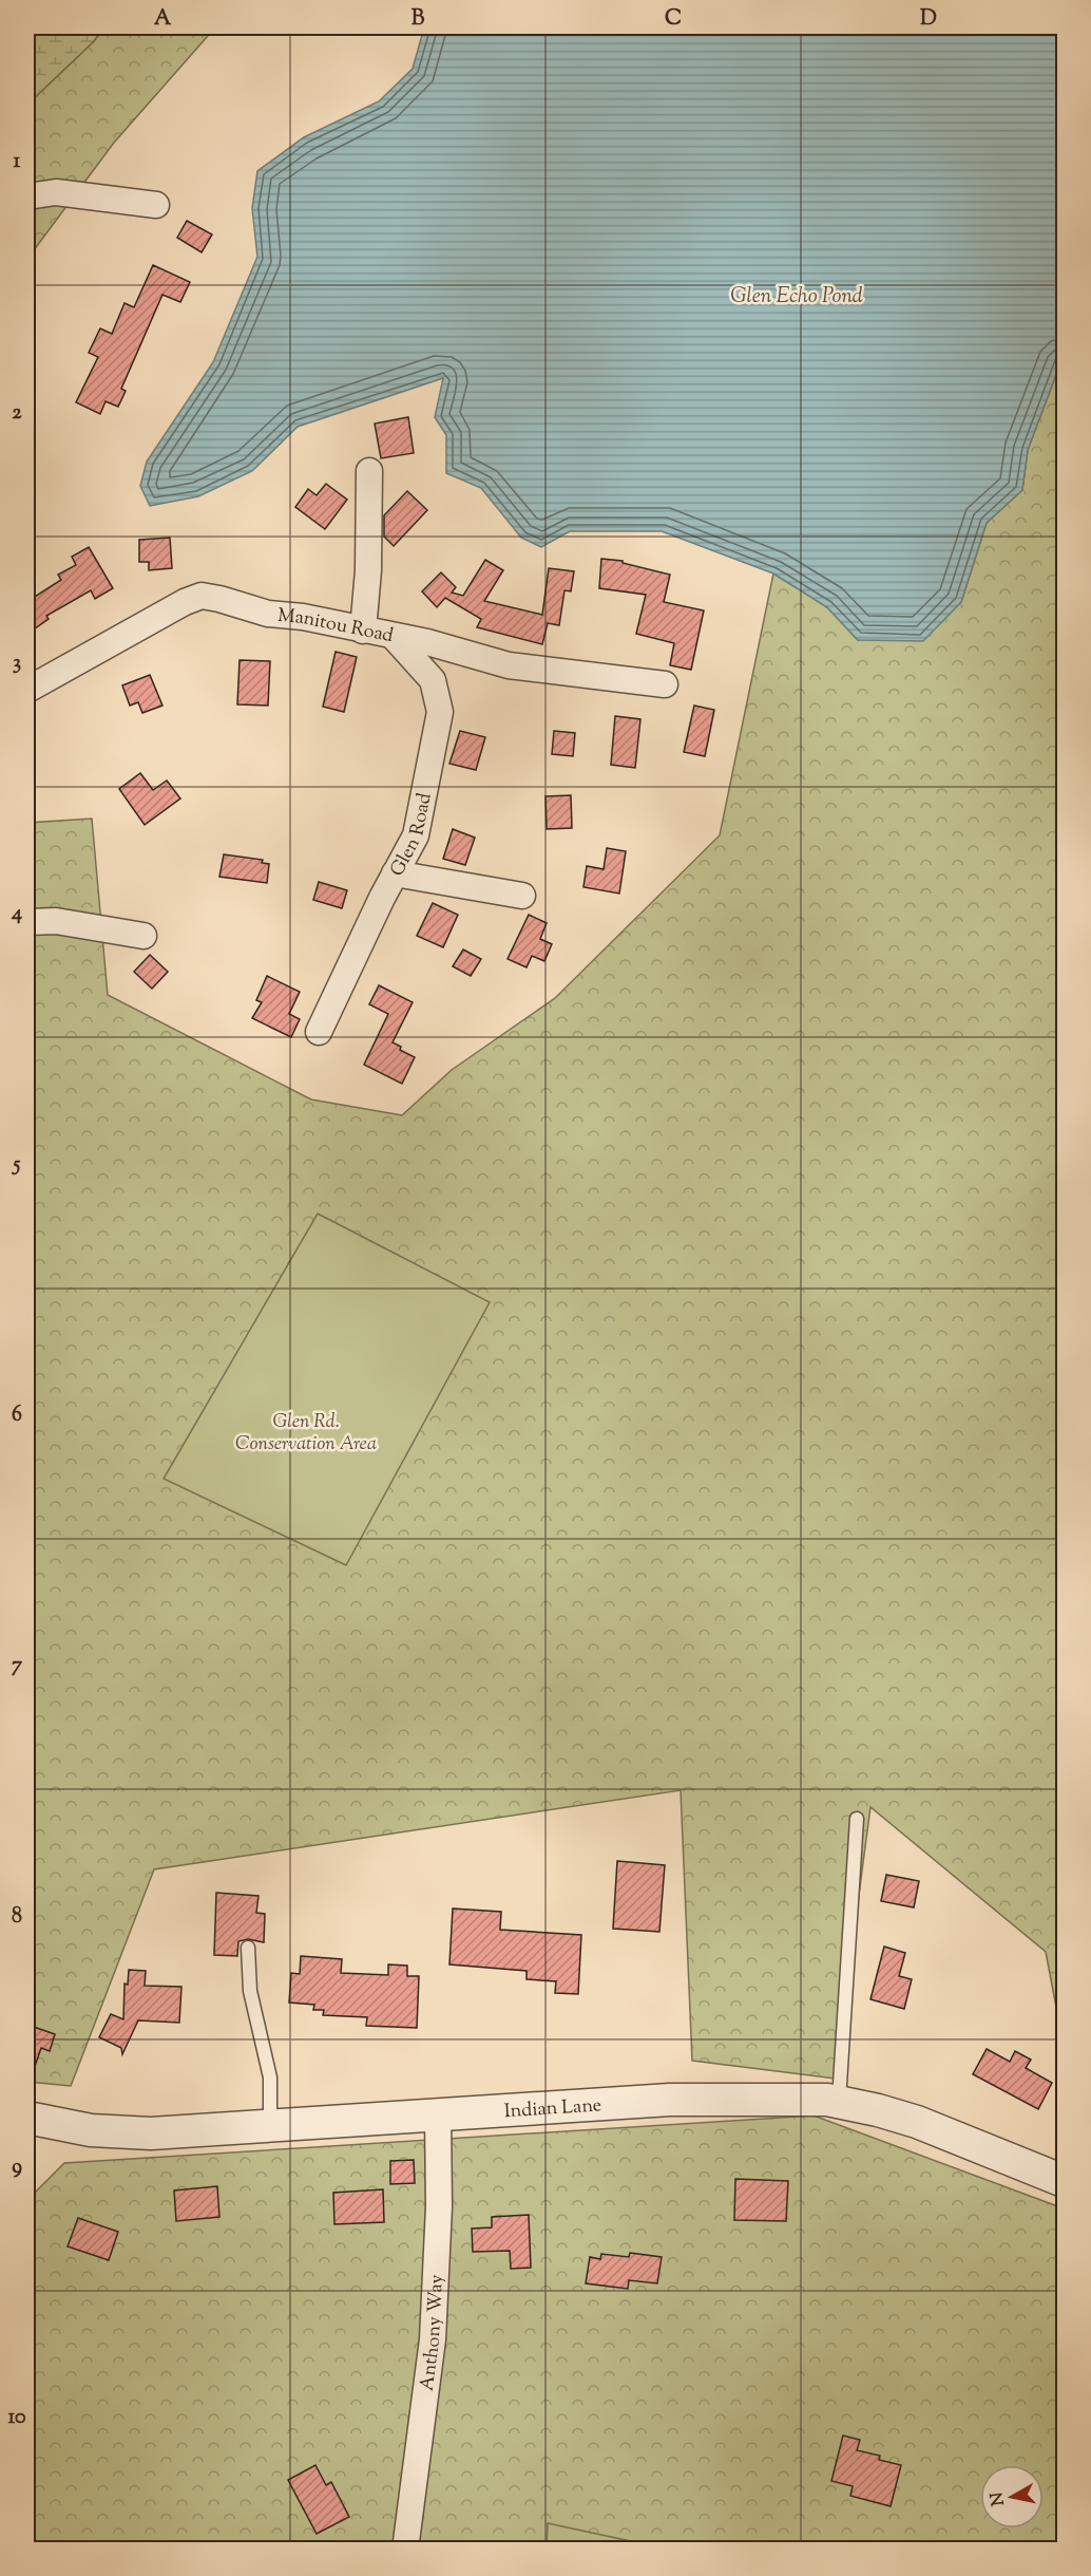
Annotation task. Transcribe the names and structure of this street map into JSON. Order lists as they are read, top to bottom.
{
  "streets": {
    "street": [
      "Manitou Road",
      "Glen Road",
      "Indian Lane",
      "Anthony Way"
    ]
  },
  "crossings": [
    ["Manitou Road", "Glen Road"],
    ["Indian Lane", "Anthony Way"]
  ],
  "water": ["Glen Echo Pond"],
  "parks": ["Glen Rd. Conservation Area"],
  "north": "left",
  "grid": {
    "columns": [
      "A",
      "B",
      "C",
      "D"
    ],
    "rows": [
      "1",
      "2",
      "3",
      "4",
      "5",
      "6",
      "7",
      "8",
      "9",
      "10"
    ]
  }
}
